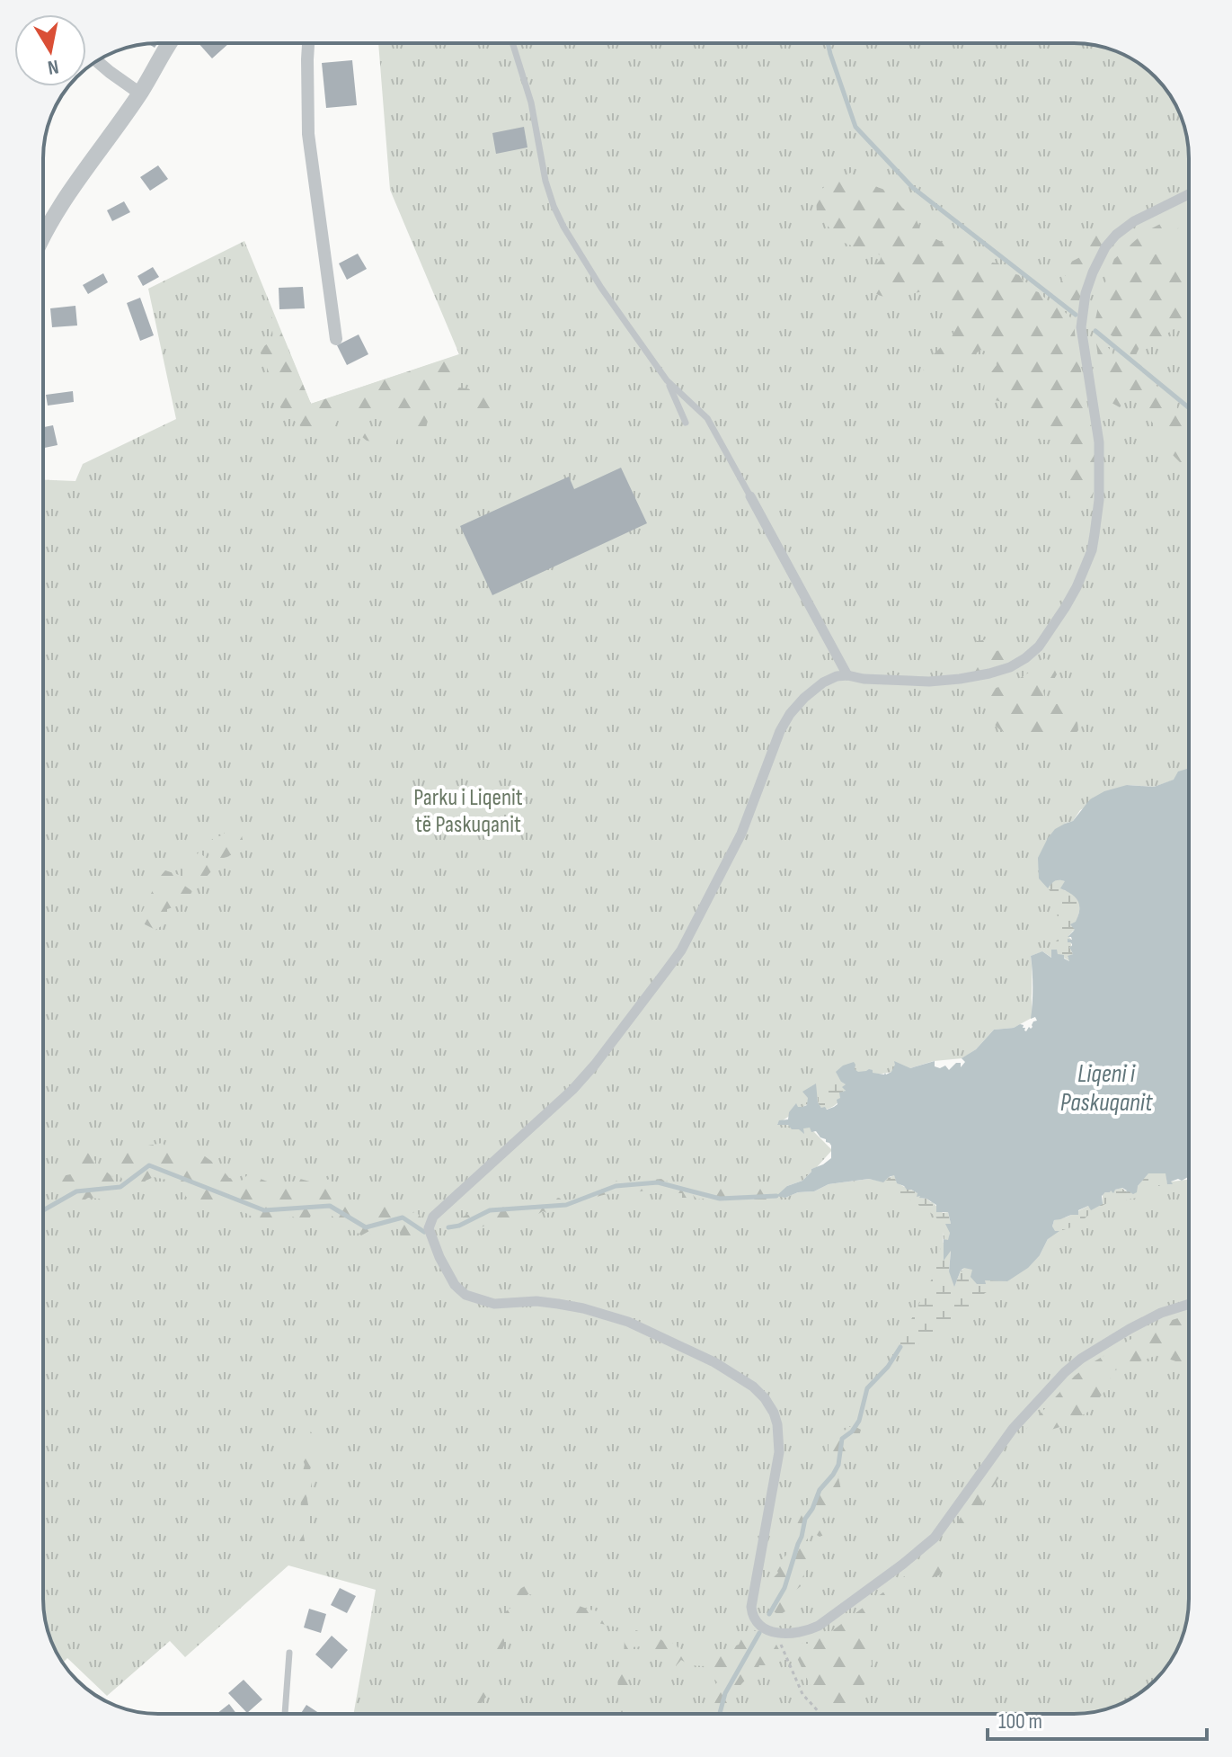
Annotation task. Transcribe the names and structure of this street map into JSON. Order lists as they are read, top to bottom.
{
  "water": ["Liqeni i Paskuqanit"],
  "parks": ["Parku i Liqenit të Paskuqanit"],
  "scale_bar": "100 m",
  "north": "bottom"
}
